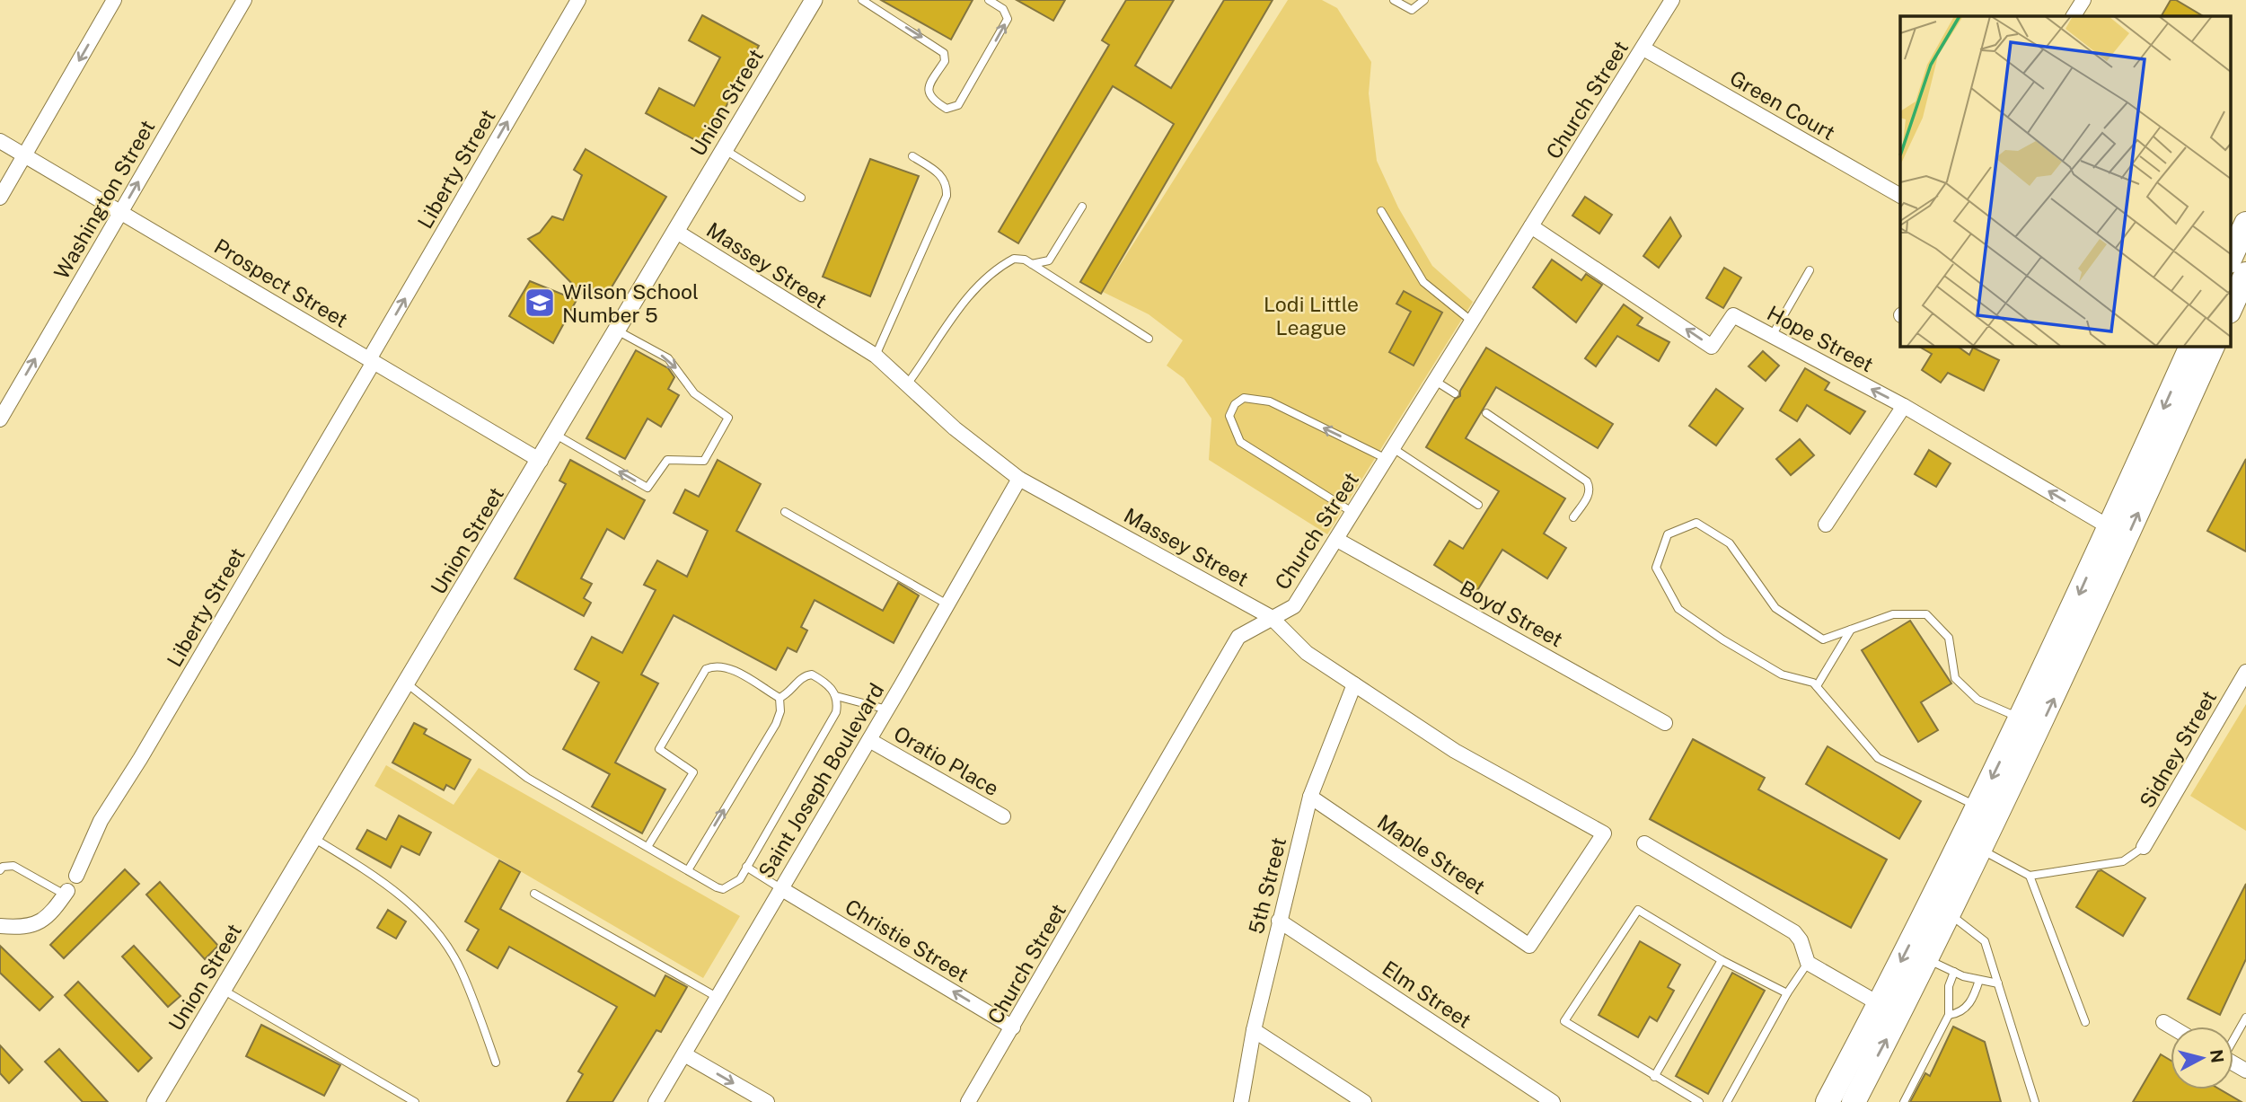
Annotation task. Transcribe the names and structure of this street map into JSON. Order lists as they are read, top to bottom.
{
  "streets": {
    "street": [
      "Church Street",
      "Union Street",
      "Green Court",
      "Liberty Street",
      "Washington Street",
      "Massey Street",
      "Prospect Street",
      "Hope Street",
      "Boyd Street",
      "Sidney Street",
      "Oratio Place",
      "Saint Joseph Boulevard",
      "Maple Street",
      "5th Street",
      "Christie Street",
      "Elm Street"
    ]
  },
  "crossings": [
    ["Church Street", "Green Court"],
    ["Church Street", "Massey Street"],
    ["Church Street", "Hope Street"],
    ["Church Street", "Boyd Street"],
    ["Church Street", "Christie Street"],
    ["Union Street", "Massey Street"],
    ["Union Street", "Prospect Street"],
    ["Liberty Street", "Prospect Street"],
    ["Washington Street", "Prospect Street"],
    ["Massey Street", "Saint Joseph Boulevard"],
    ["Massey Street", "Maple Street"],
    ["Massey Street", "5th Street"],
    ["Oratio Place", "Saint Joseph Boulevard"],
    ["Saint Joseph Boulevard", "Christie Street"],
    ["Maple Street", "5th Street"],
    ["5th Street", "Elm Street"]
  ],
  "one_way": ["Liberty Street", "Hope Street", "Christie Street"],
  "parks": ["Lodi Little League"],
  "places": {
    "school or university": ["Wilson School Number 5"]
  },
  "north": "right"
}
